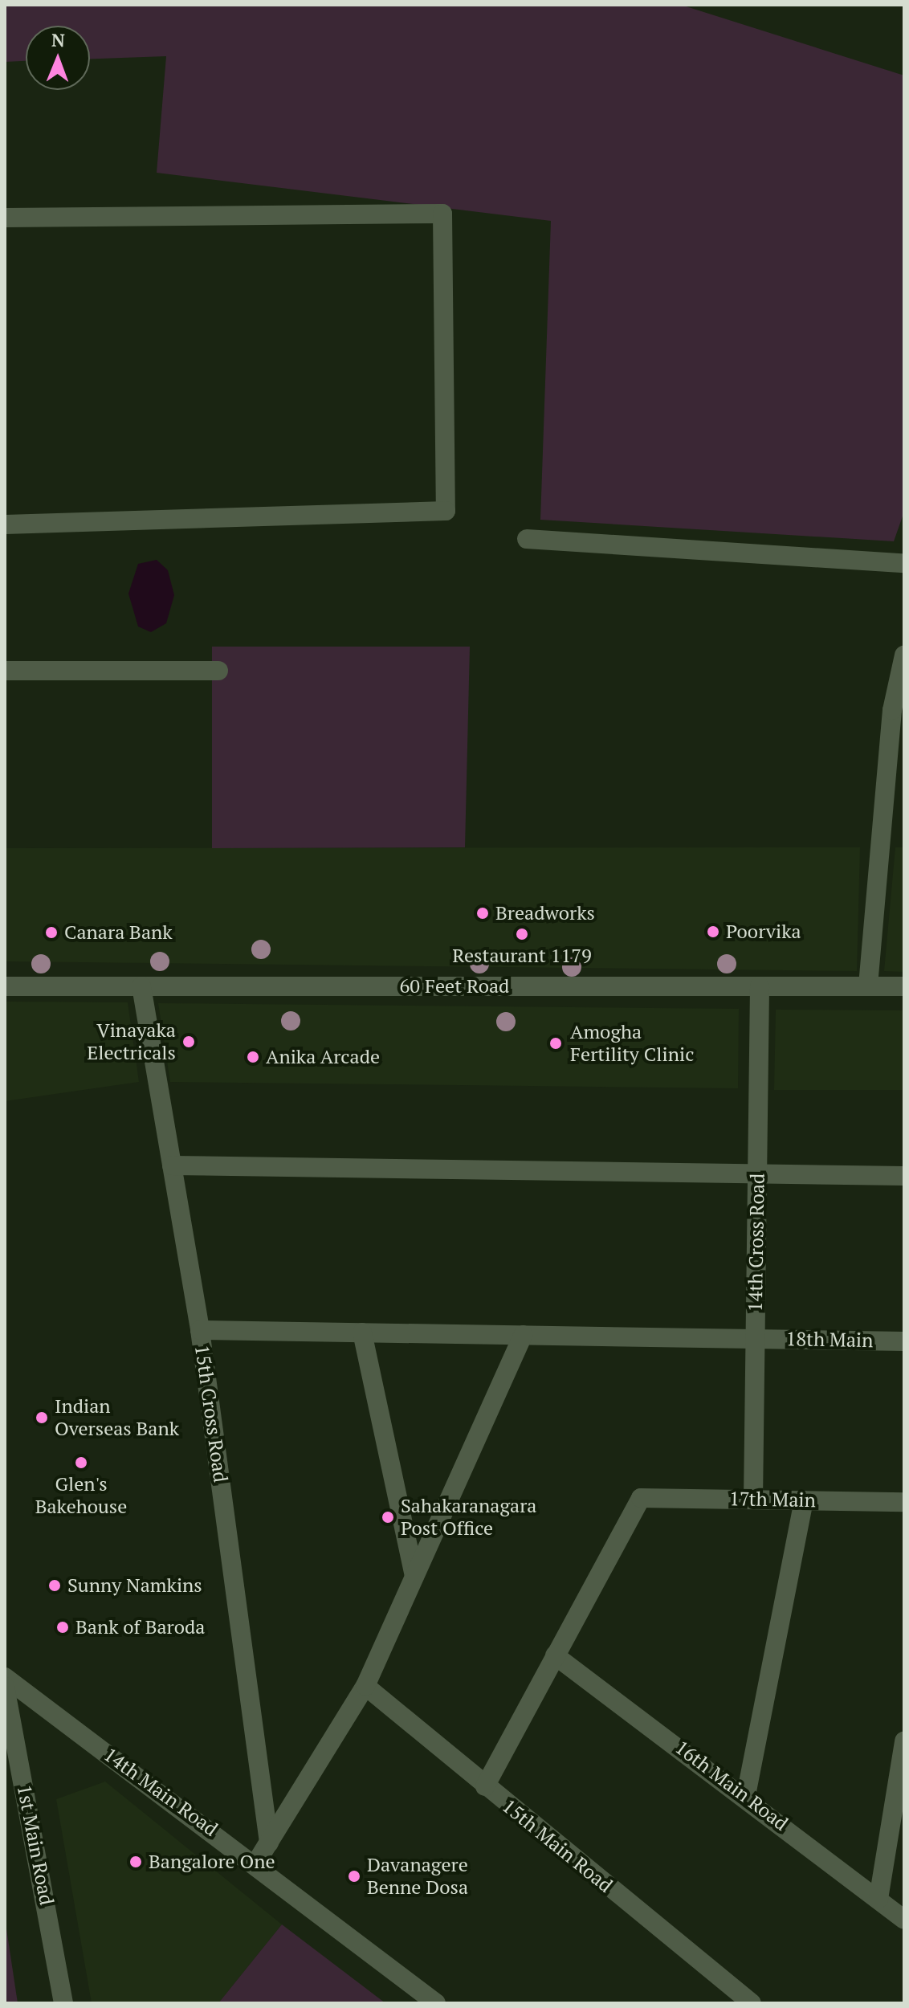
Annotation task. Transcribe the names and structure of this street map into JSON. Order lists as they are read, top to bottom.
{
  "streets": {
    "street": [
      "60 Feet Road",
      "14th Cross Road",
      "18th Main",
      "15th Cross Road",
      "17th Main",
      "16th Main Road",
      "14th Main Road",
      "1st Main Road",
      "15th Main Road"
    ]
  },
  "crossings": [
    ["60 Feet Road", "14th Cross Road"],
    ["60 Feet Road", "15th Cross Road"],
    ["14th Cross Road", "18th Main"],
    ["14th Cross Road", "17th Main"],
    ["18th Main", "15th Cross Road"],
    ["17th Main", "16th Main Road"]
  ],
  "places": [
    "Breadworks",
    "Poorvika",
    "Canara Bank",
    "Restaurant 1179",
    "Vinayaka Electricals",
    "Amogha Fertility Clinic",
    "Anika Arcade",
    "Indian Overseas Bank",
    "Glen's Bakehouse",
    "Sahakaranagara Post Office",
    "Sunny Namkins",
    "Bank of Baroda",
    "Bangalore One",
    "Davanagere Benne Dosa"
  ],
  "north": "top"
}
